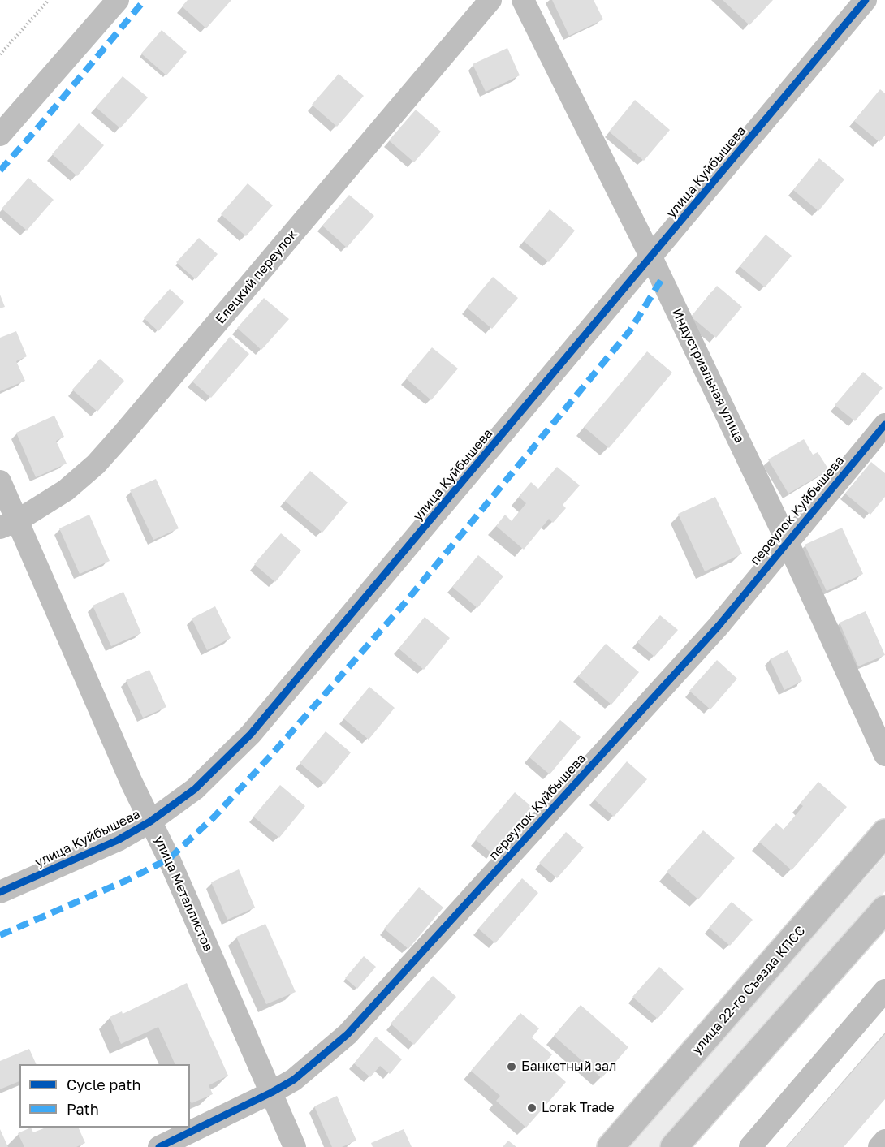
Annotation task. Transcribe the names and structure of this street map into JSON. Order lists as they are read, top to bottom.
{
  "streets": {
    "main road": ["улица 22-го Съезда КПСС"],
    "street": [
      "улица Куйбышева",
      "Елецкий переулок",
      "Индустриальная улица",
      "переулок Куйбышева",
      "улица Металлистов"
    ]
  },
  "crossings": [
    ["улица Куйбышева", "Индустриальная улица"],
    ["улица Куйбышева", "улица Металлистов"],
    ["Елецкий переулок", "улица Металлистов"],
    ["Индустриальная улица", "переулок Куйбышева"],
    ["переулок Куйбышева", "улица Металлистов"]
  ],
  "places": ["Банкетный зал", "Lorak Trade"],
  "legend": ["Cycle path", "Path"]
}
